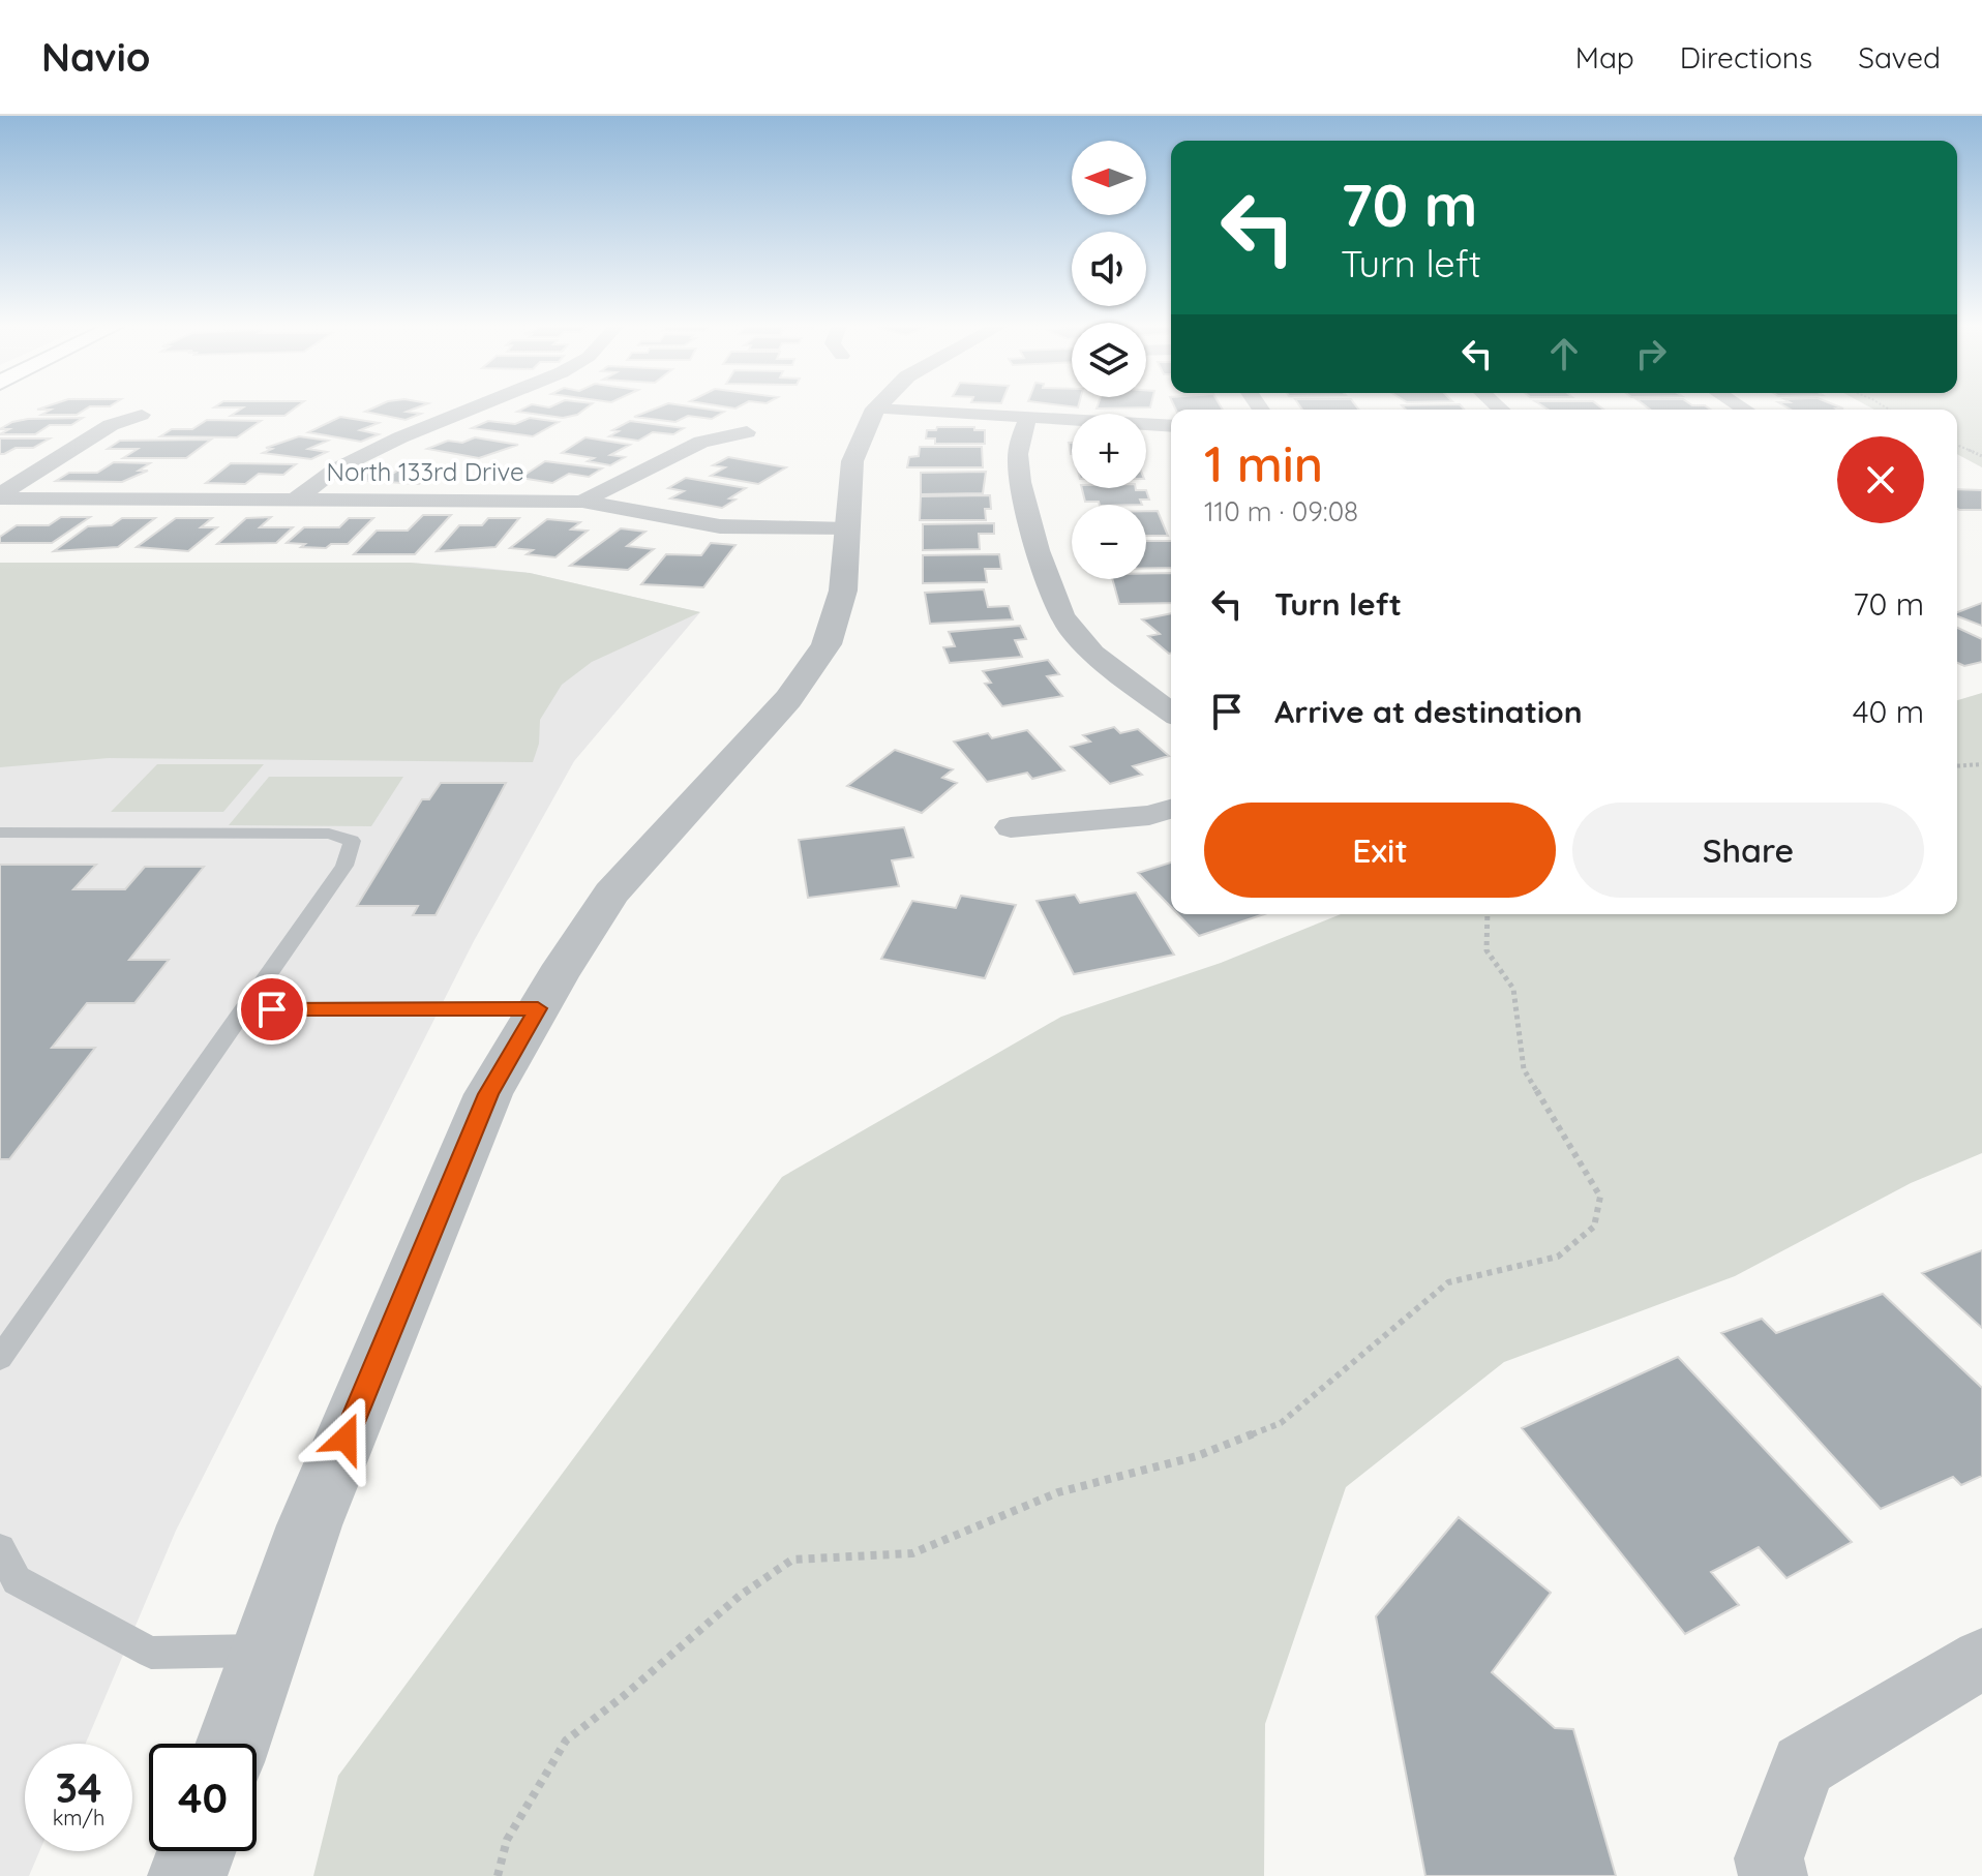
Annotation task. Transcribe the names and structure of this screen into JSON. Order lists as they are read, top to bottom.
{
  "streets": {
    "street": ["North 133rd Drive"]
  },
  "north": "left",
  "page": {
    "header": "Navio",
    "nav": ["Map", "Directions", "Saved"],
    "map_buttons": ["+", "−"],
    "turn": ["70 m", "Turn left"],
    "heading": ["1 min", "110 m · 09:08"],
    "list": [
      {
        "name": "Turn left",
        "value": "70 m"
      },
      {
        "name": "Arrive at destination",
        "value": "40 m"
      }
    ],
    "buttons": ["Exit", "Share"],
    "speed": "34 km/h",
    "limit": "40"
  }
}
